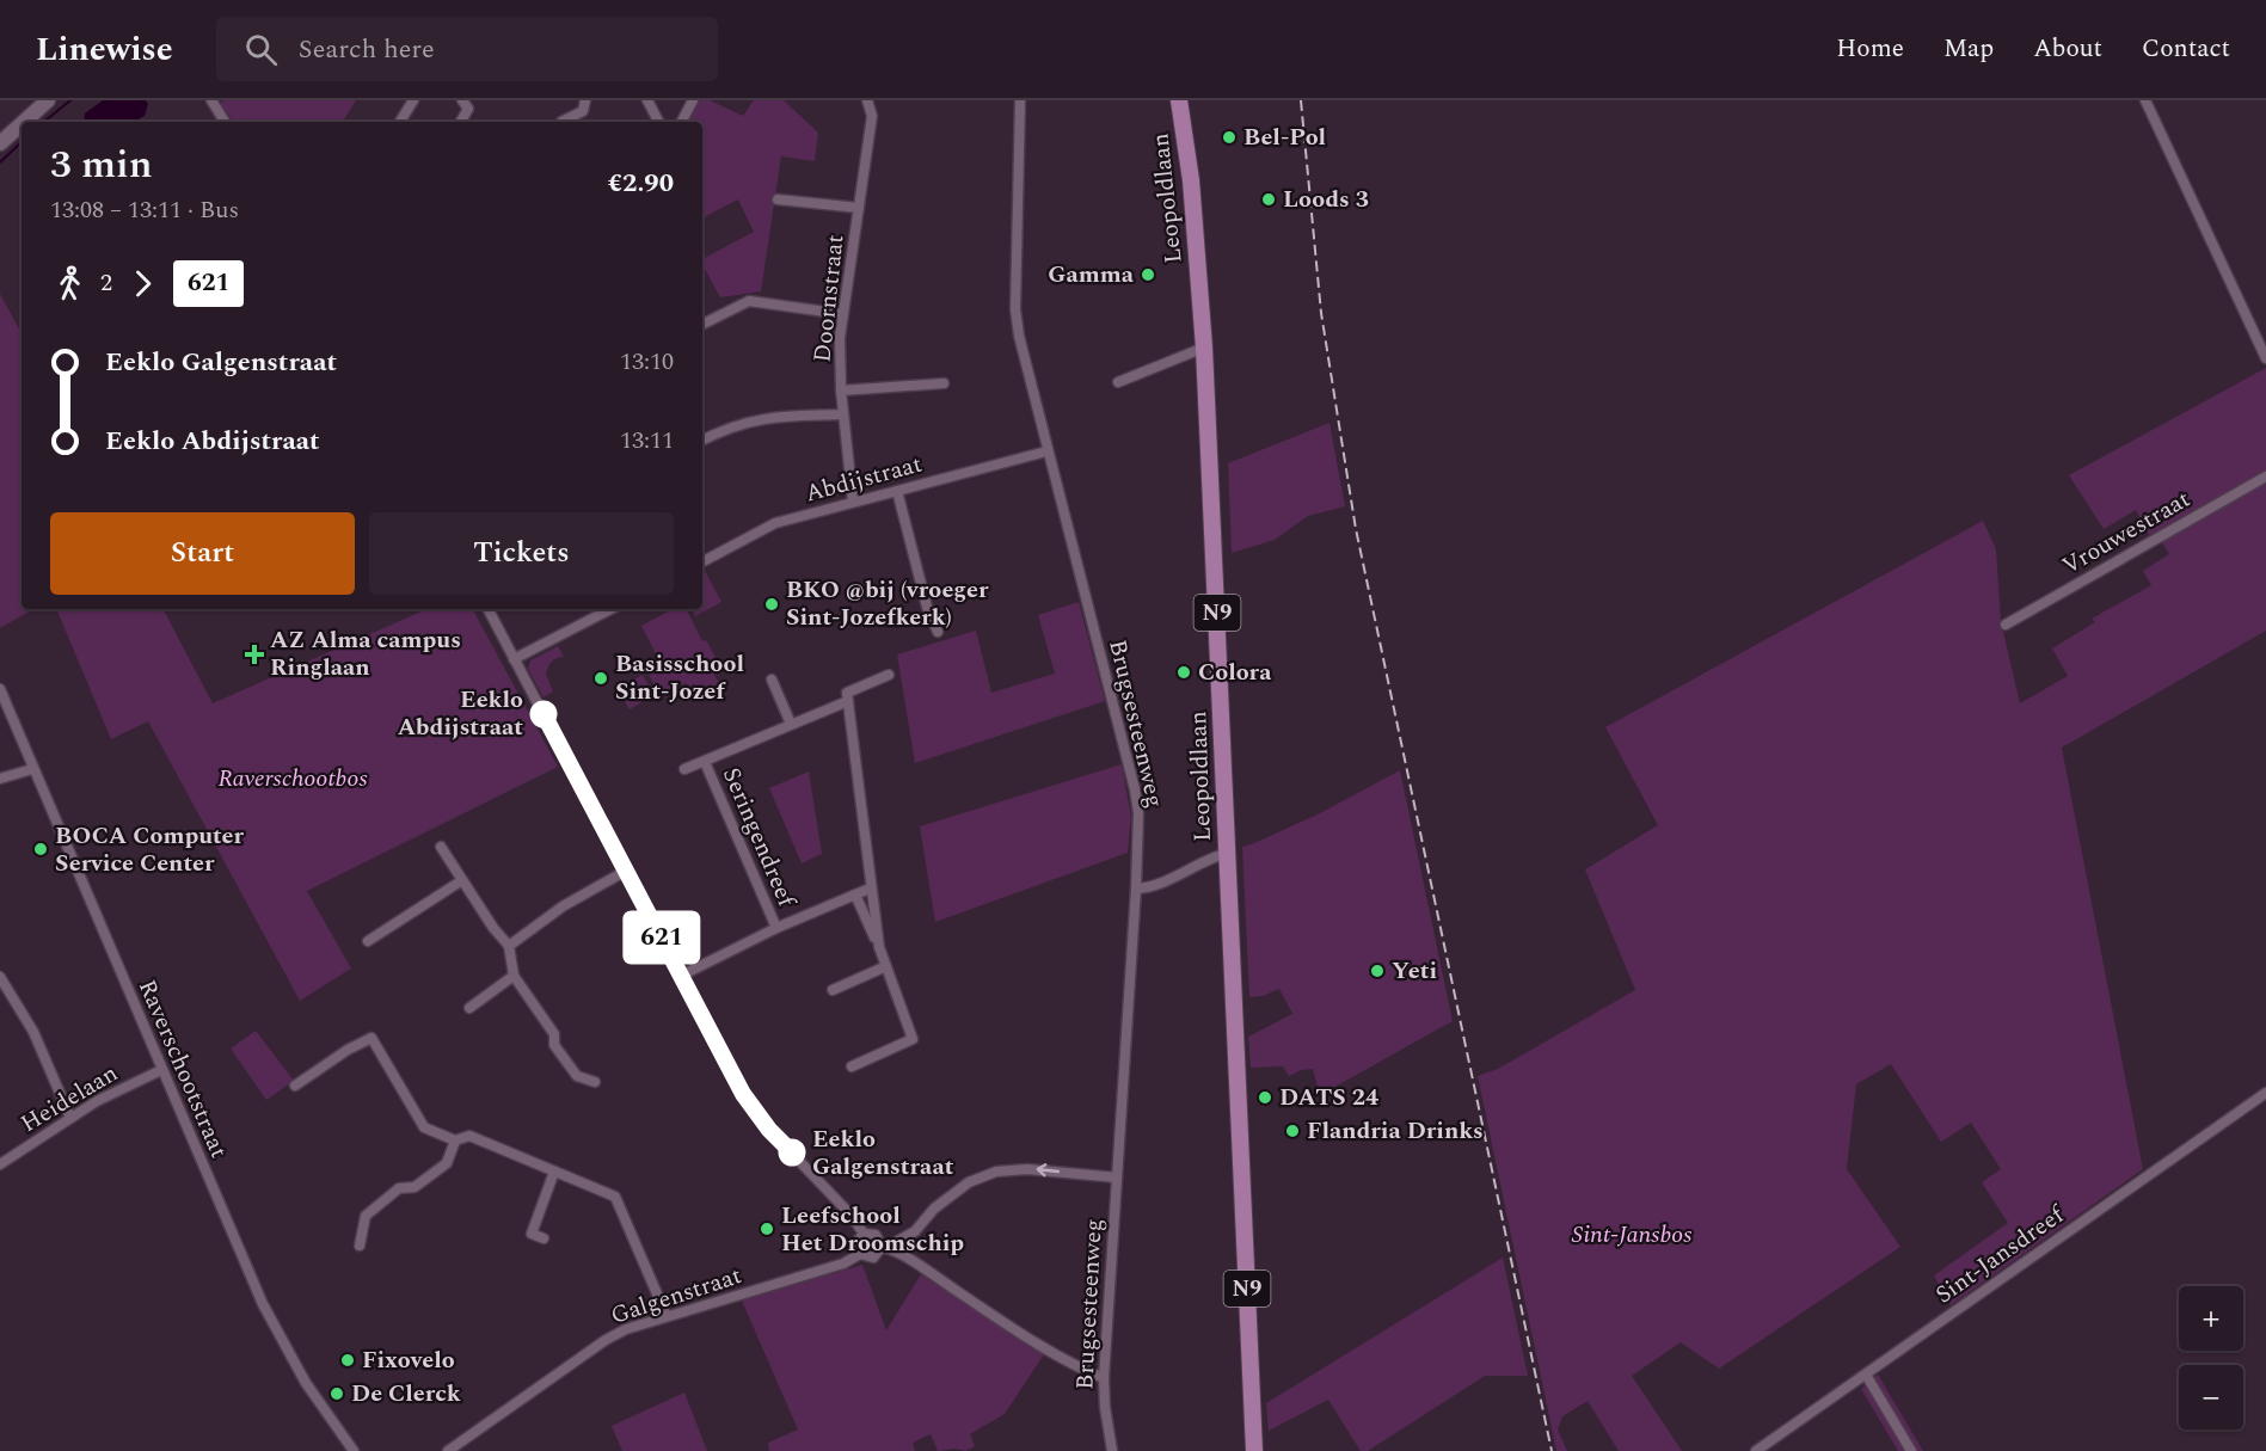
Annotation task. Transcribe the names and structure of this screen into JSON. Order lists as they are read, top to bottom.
{
  "streets": {
    "main road": ["Leopoldlaan", "N9"],
    "street": [
      "Doornstraat",
      "Abdijstraat",
      "Vrouwestraat",
      "Brugsesteenweg",
      "Seringendreef",
      "Raverschootstraat",
      "Heidelaan",
      "Sint-Jansdreef",
      "Galgenstraat"
    ]
  },
  "crossings": [
    ["Doornstraat", "Abdijstraat"],
    ["Abdijstraat", "Brugsesteenweg"],
    ["Raverschootstraat", "Heidelaan"]
  ],
  "parks": ["Raverschootbos", "Sint-Jansbos"],
  "places": {
    "other": [
      "Bel-Pol",
      "Loods 3",
      "Gamma",
      "BKO @bij (vroeger Sint-Jozefkerk)",
      "Colora",
      "Basisschool Sint-Jozef",
      "Eeklo Abdijstraat",
      "BOCA Computer Service Center",
      "Yeti",
      "DATS 24",
      "Flandria Drinks",
      "Eeklo Galgenstraat",
      "Leefschool Het Droomschip",
      "Fixovelo",
      "De Clerck"
    ],
    "health": ["AZ Alma campus Ringlaan"]
  },
  "lines": ["bus line 621"],
  "page": {
    "header": "Linewise",
    "search": "Search here",
    "nav": [
      "Home",
      "Map",
      "About",
      "Contact"
    ],
    "on_map": "621",
    "heading": ["3 min", "13:08 – 13:11 · Bus", "€2.90"],
    "legs": ["2", "621"],
    "list": [
      {
        "name": "Eeklo Galgenstraat",
        "value": "13:10"
      },
      {
        "name": "Eeklo Abdijstraat",
        "value": "13:11"
      }
    ],
    "buttons": ["Start", "Tickets"],
    "map_buttons": ["+", "−"]
  }
}
